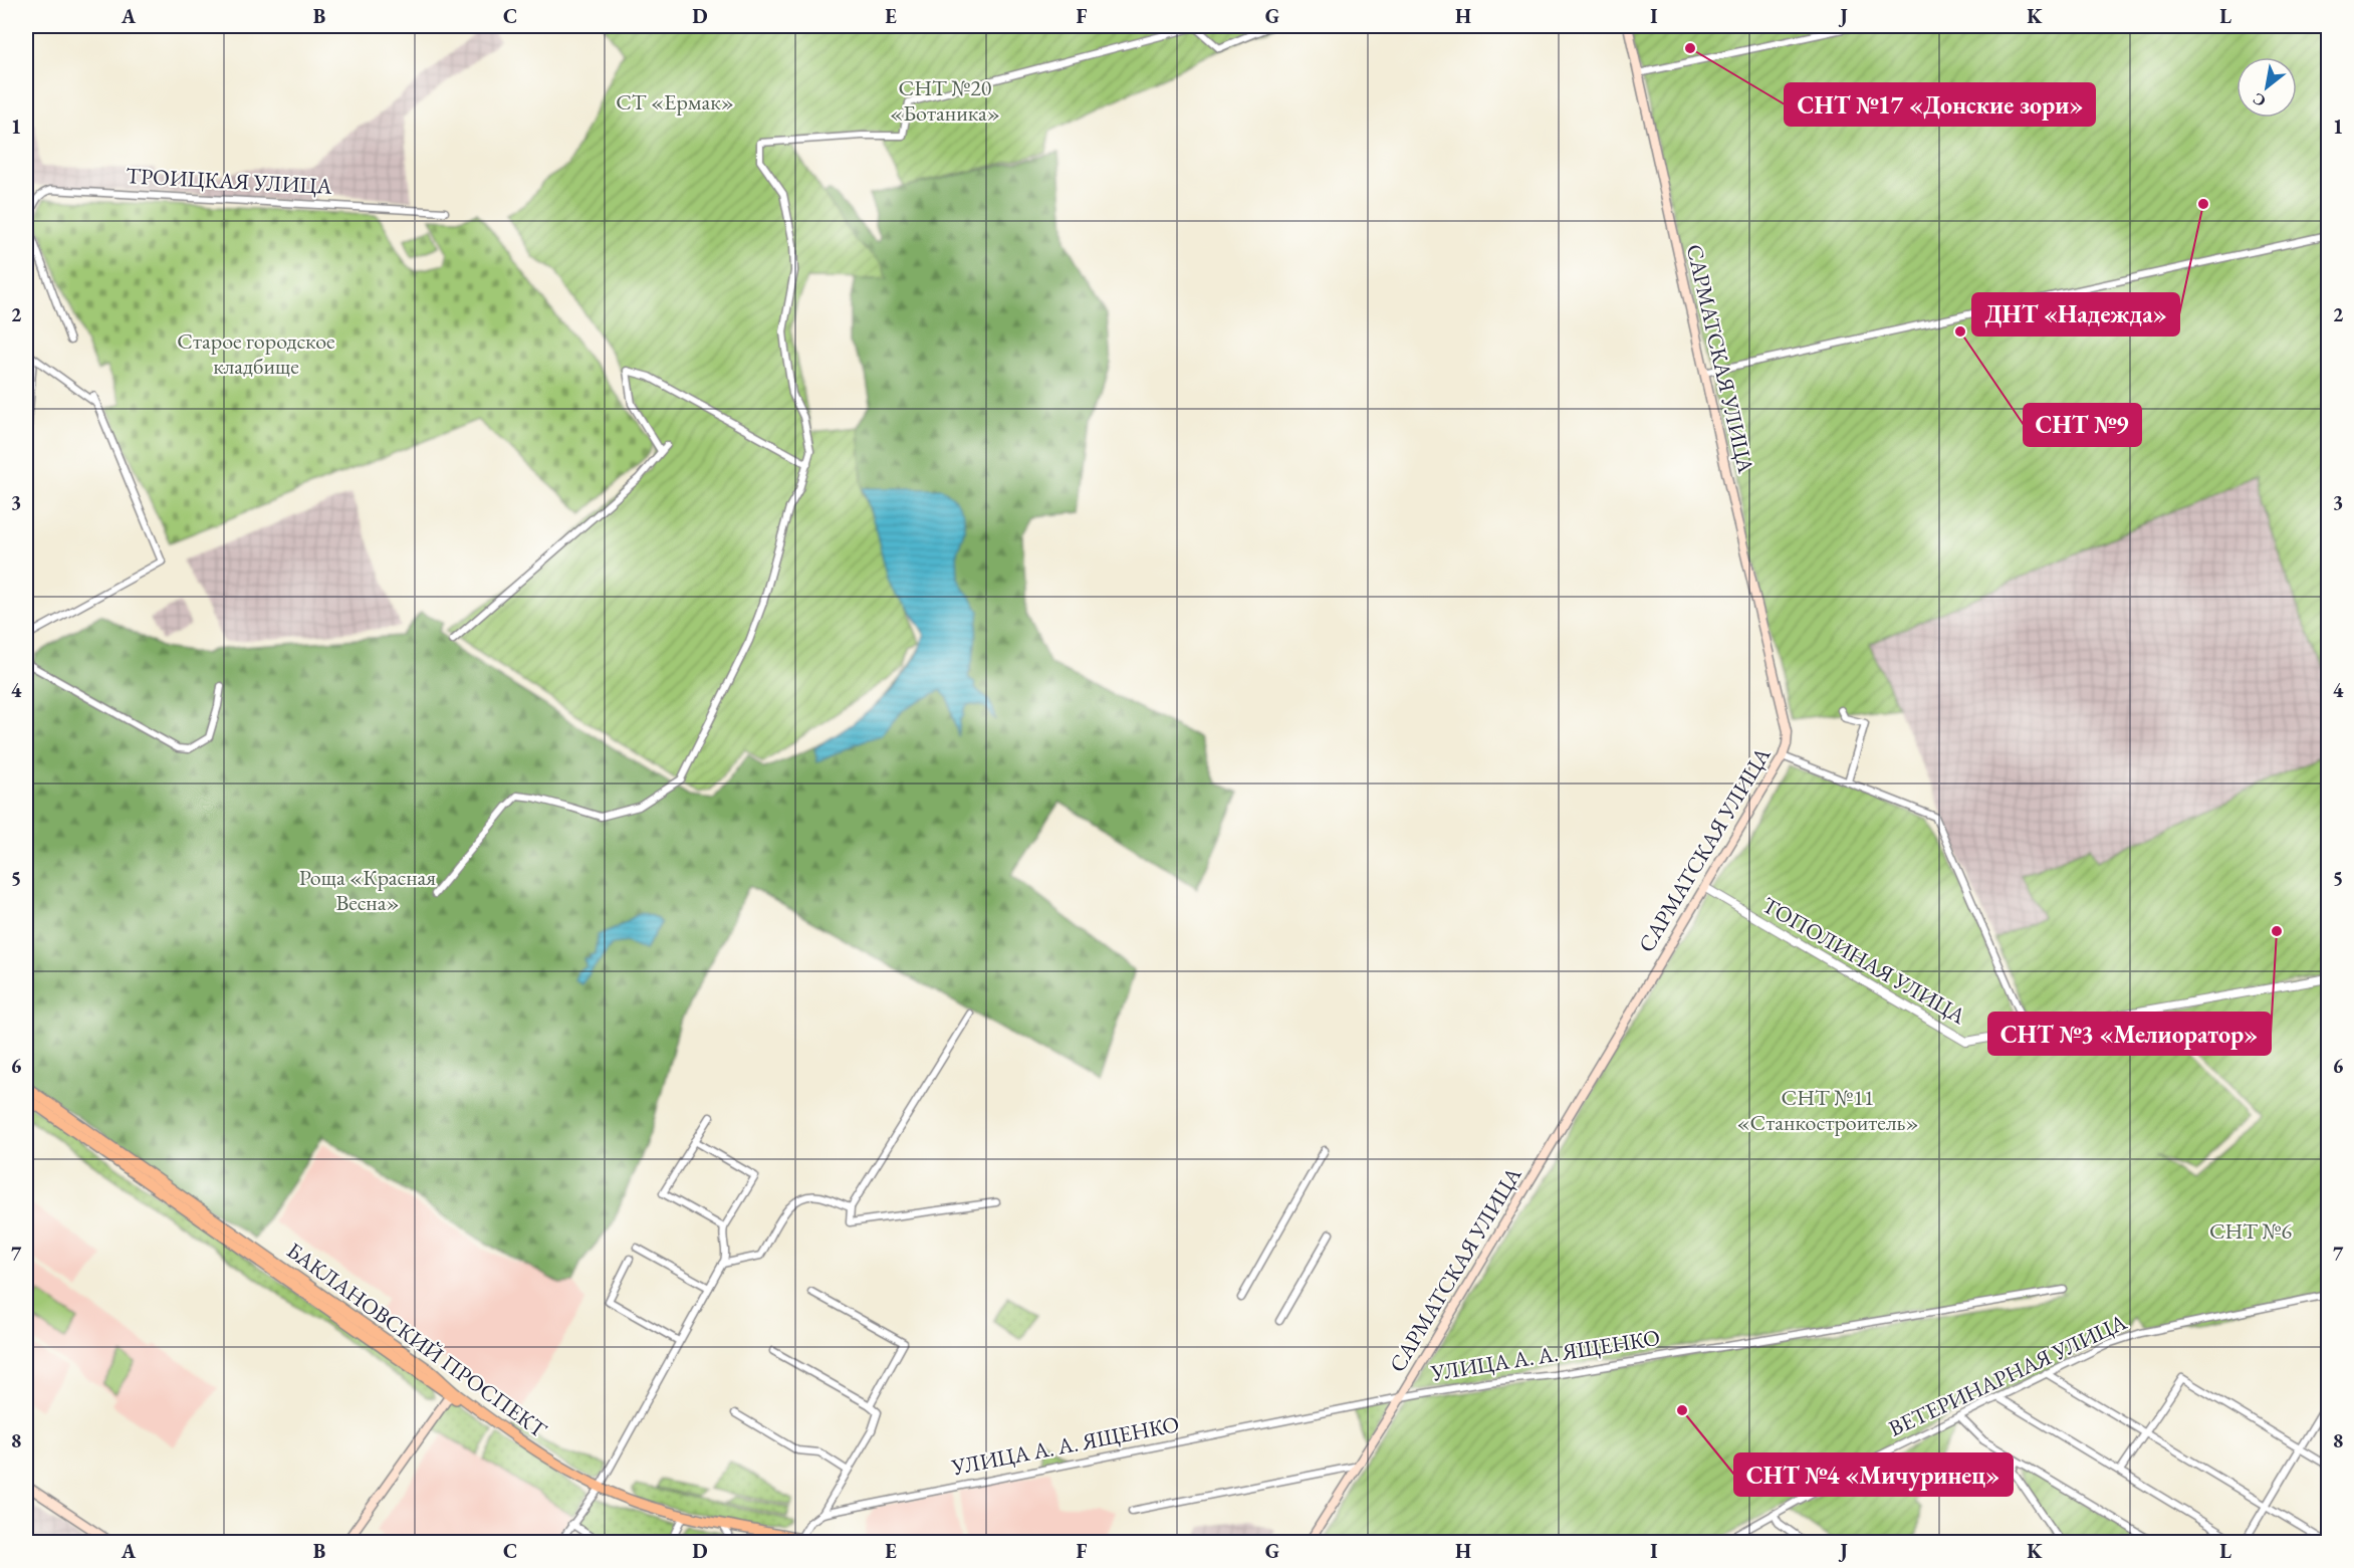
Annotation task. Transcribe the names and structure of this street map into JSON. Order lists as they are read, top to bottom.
{
  "streets": {
    "main road": ["САРМАТСКАЯ УЛИЦА", "БАКЛАНОВСКИЙ ПРОСПЕКТ"],
    "street": [
      "ТРОИЦКАЯ УЛИЦА",
      "ТОПОЛИНАЯ УЛИЦА",
      "УЛИЦА А. А. ЯЩЕНКО",
      "ВЕТЕРИНАРНАЯ УЛИЦА"
    ]
  },
  "crossings": [
    ["САРМАТСКАЯ УЛИЦА", "УЛИЦА А. А. ЯЩЕНКО"]
  ],
  "parks": [
    "СНТ №20 «Ботаника»",
    "СТ «Ермак»",
    "Старое городское кладбище",
    "Роща «Красная Весна»",
    "СНТ №11 «Станкостроитель»",
    "СНТ №6"
  ],
  "places": [
    "СНТ №17 «Донские зори»",
    "ДНТ «Надежда»",
    "СНТ №9",
    "СНТ №3 «Мелиоратор»",
    "СНТ №4 «Мичуринец»"
  ],
  "north": "bottom left",
  "grid": {
    "columns": [
      "A",
      "B",
      "C",
      "D",
      "E",
      "F",
      "G",
      "H",
      "I",
      "J",
      "K",
      "L"
    ],
    "rows": [
      "1",
      "2",
      "3",
      "4",
      "5",
      "6",
      "7",
      "8"
    ]
  }
}
